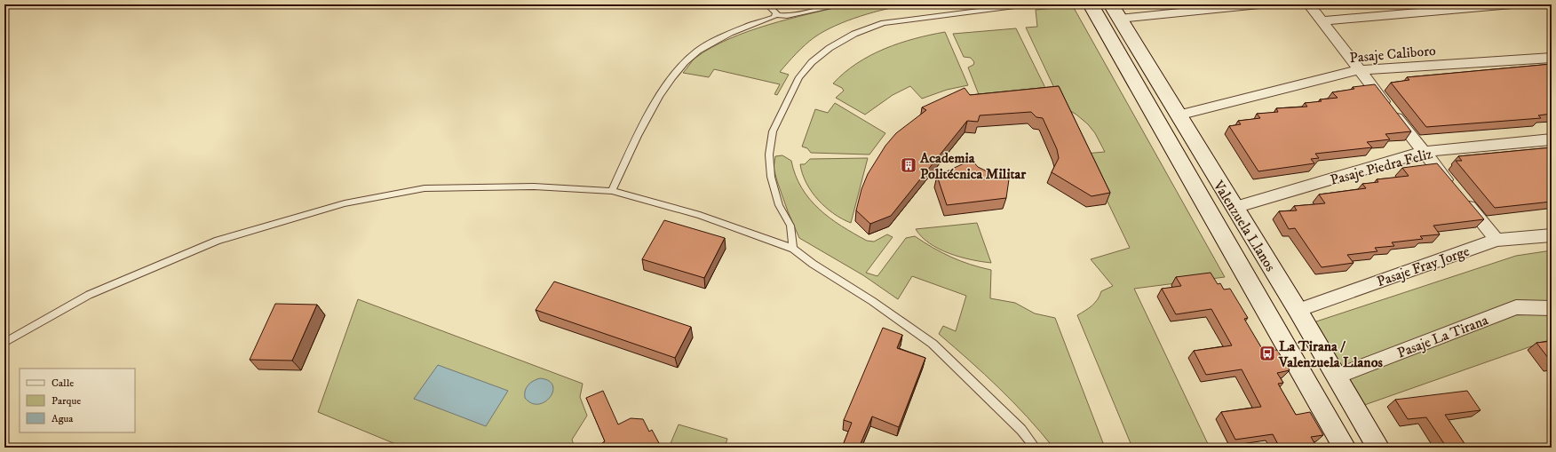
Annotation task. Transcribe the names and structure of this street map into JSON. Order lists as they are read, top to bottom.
{
  "streets": {
    "main road": ["Valenzuela Llanos"],
    "street": [
      "Pasaje Caliboro",
      "Pasaje Piedra Feliz",
      "Pasaje Fray Jorge",
      "Pasaje La Tirana"
    ]
  },
  "crossings": [
    ["Pasaje Caliboro", "Valenzuela Llanos"],
    ["Pasaje Piedra Feliz", "Valenzuela Llanos"],
    ["Valenzuela Llanos", "Pasaje Fray Jorge"],
    ["Valenzuela Llanos", "Pasaje La Tirana"]
  ],
  "places": {
    "building": ["Academia Politécnica Militar"],
    "bus stop": ["La Tirana / Valenzuela Llanos"]
  },
  "legend": ["Calle", "Parque", "Agua"]
}
